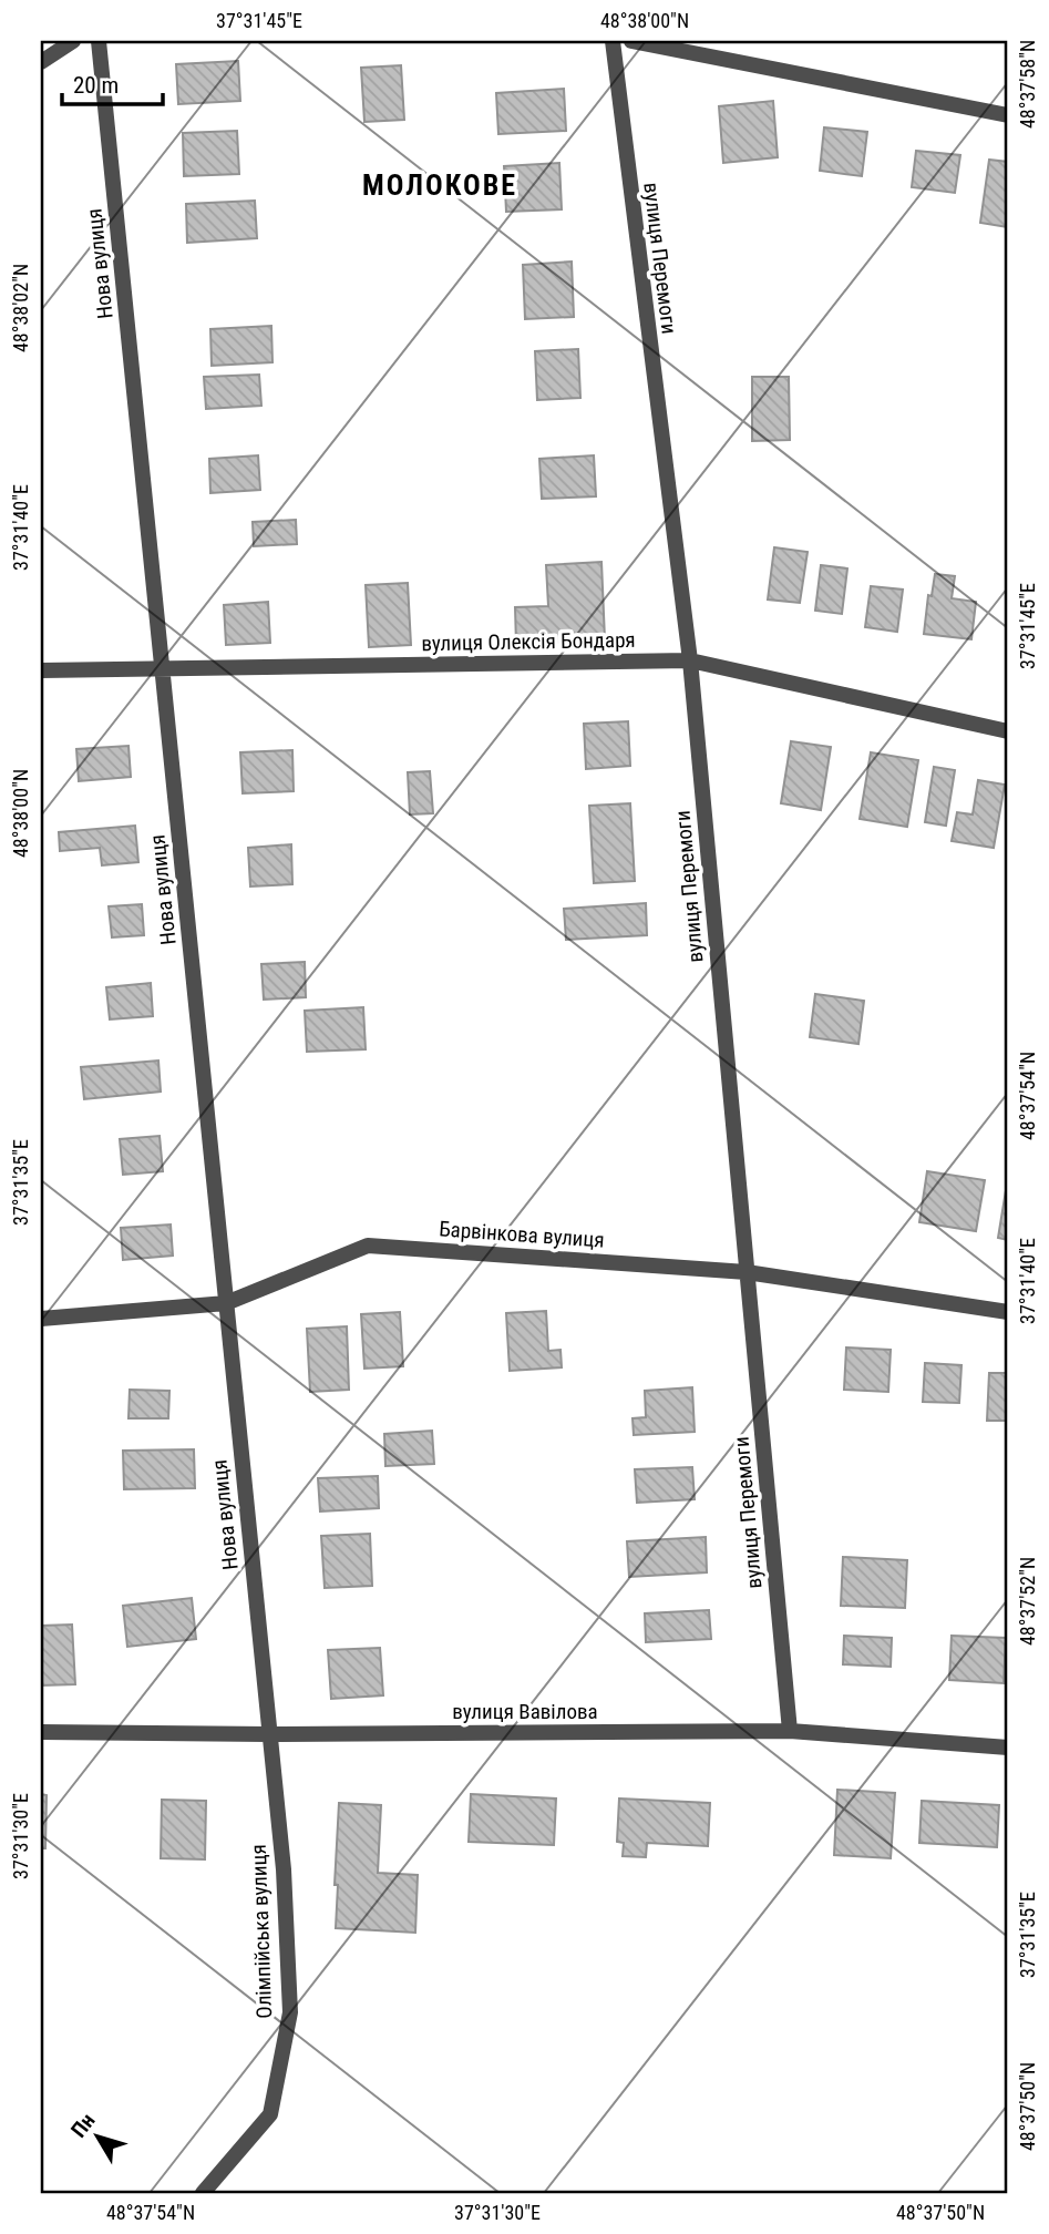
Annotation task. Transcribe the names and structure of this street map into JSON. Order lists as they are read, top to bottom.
{
  "streets": {
    "street": [
      "вулиця Перемоги",
      "Нова вулиця",
      "вулиця Олексія Бондаря",
      "Барвінкова вулиця",
      "вулиця Вавілова",
      "Олімпійська вулиця"
    ]
  },
  "crossings": [
    ["вулиця Перемоги", "вулиця Олексія Бондаря"],
    ["вулиця Перемоги", "Барвінкова вулиця"],
    ["вулиця Перемоги", "вулиця Вавілова"],
    ["Нова вулиця", "вулиця Олексія Бондаря"],
    ["Нова вулиця", "Барвінкова вулиця"],
    ["Нова вулиця", "вулиця Вавілова"],
    ["Нова вулиця", "Олімпійська вулиця"],
    ["вулиця Вавілова", "Олімпійська вулиця"]
  ],
  "districts": ["МОЛОКОВЕ"],
  "scale_bar": "20 m",
  "north": "top left",
  "coordinates": [
    "37°31'45\"E",
    "48°38'00\"N",
    "48°37'58\"N",
    "48°38'02\"N",
    "37°31'40\"E",
    "48°37'54\"N",
    "37°31'35\"E",
    "48°37'52\"N",
    "37°31'30\"E",
    "48°37'50\"N"
  ]
}
